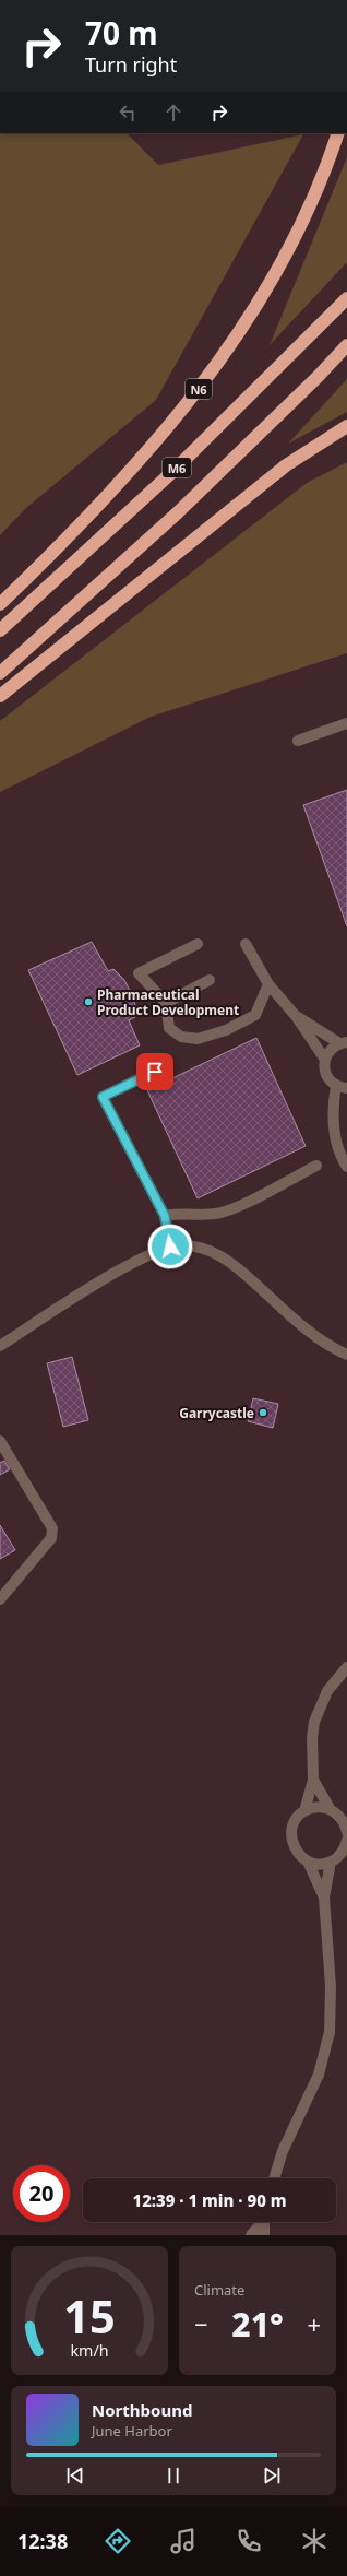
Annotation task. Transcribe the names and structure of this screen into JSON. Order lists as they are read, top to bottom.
{
  "streets": {
    "highway": ["N6", "M6"]
  },
  "places": ["Pharmaceutical Product Development", "Garrycastle"],
  "page": {
    "turn": ["70 m", "Turn right"],
    "limit": "20",
    "trip": "12:39 · 1 min · 90 m",
    "tile": "Climate",
    "heat": ["−", "21°", "+"],
    "song": ["Northbound", "June Harbor"],
    "tabs": "12:38",
    "gauge": ["15", "km/h"]
  }
}
